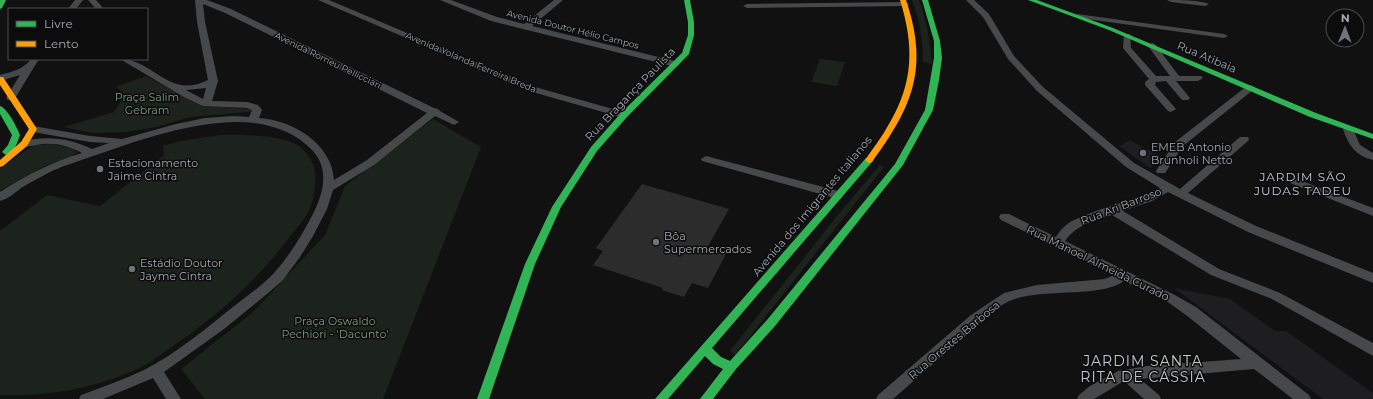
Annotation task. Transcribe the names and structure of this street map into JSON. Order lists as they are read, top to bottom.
{
  "streets": {
    "main road": ["Rua Atibaia", "Rua Bragança Paulista", "Avenida dos Imigrantes Italianos"],
    "street": [
      "Avenida Doutor Hélio Campos",
      "Avenida Romeu Pellicciari",
      "Avenida Yolanda Ferreira Breda",
      "Rua Ari Barroso",
      "Rua Manoel Almeida Curado",
      "Rua Orestes Barbosa"
    ]
  },
  "crossings": [
    ["Avenida Doutor Hélio Campos", "Rua Bragança Paulista"],
    ["Rua Atibaia", "Rua Ari Barroso"],
    ["Avenida Yolanda Ferreira Breda", "Rua Bragança Paulista"],
    ["Rua Ari Barroso", "Rua Manoel Almeida Curado"],
    ["Rua Manoel Almeida Curado", "Rua Orestes Barbosa"]
  ],
  "districts": ["JARDIM SÃO JUDAS TADEU", "JARDIM SANTA RITA DE CÁSSIA"],
  "parks": ["Praça Salim Gebram", "Praça Oswaldo Pechiori - 'Dacunto'"],
  "places": [
    "EMEB Antonio Brunholi Netto",
    "Estacionamento Jaime Cintra",
    "Bôa Supermercados",
    "Estádio Doutor Jayme Cintra"
  ],
  "legend": ["Livre", "Lento"],
  "north": "top"
}
